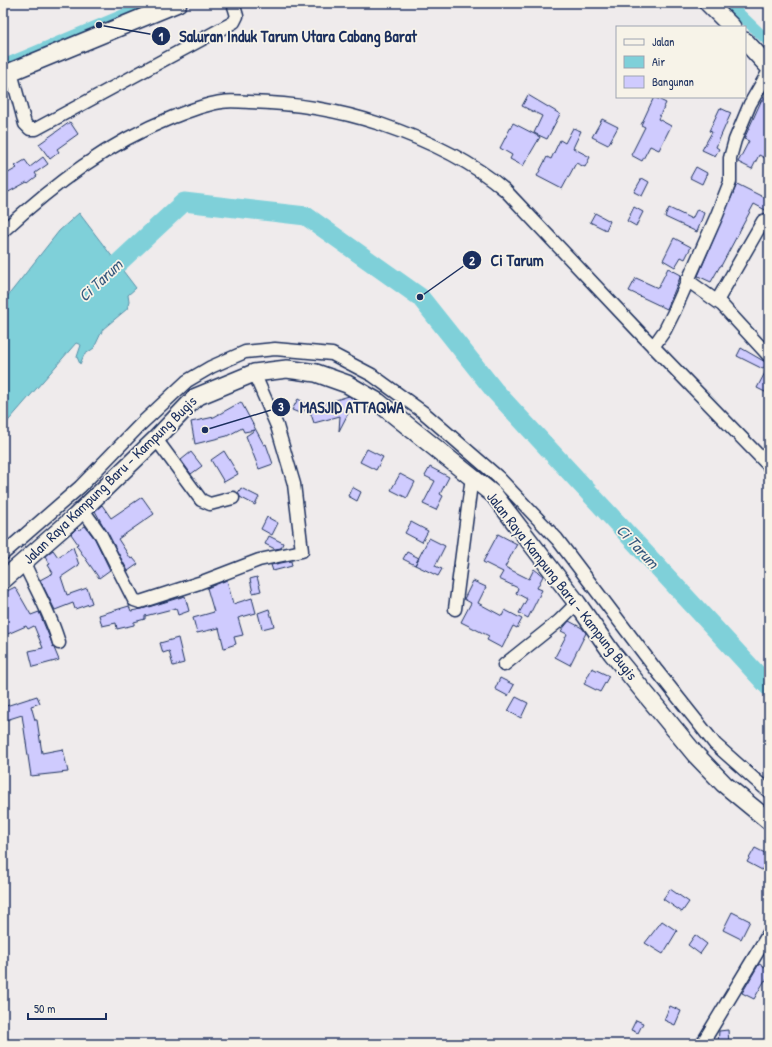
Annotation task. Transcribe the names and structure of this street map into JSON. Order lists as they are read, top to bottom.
{
  "streets": {
    "street": ["Jalan Raya Kampung Baru - Kampung Bugis"]
  },
  "water": ["Ci Tarum"],
  "places": ["Saluran Induk Tarum Utara Cabang Barat", "Ci Tarum", "MASJID ATTAQWA"],
  "legend": ["Jalan", "Air", "Bangunan"],
  "scale_bar": "50 m"
}
